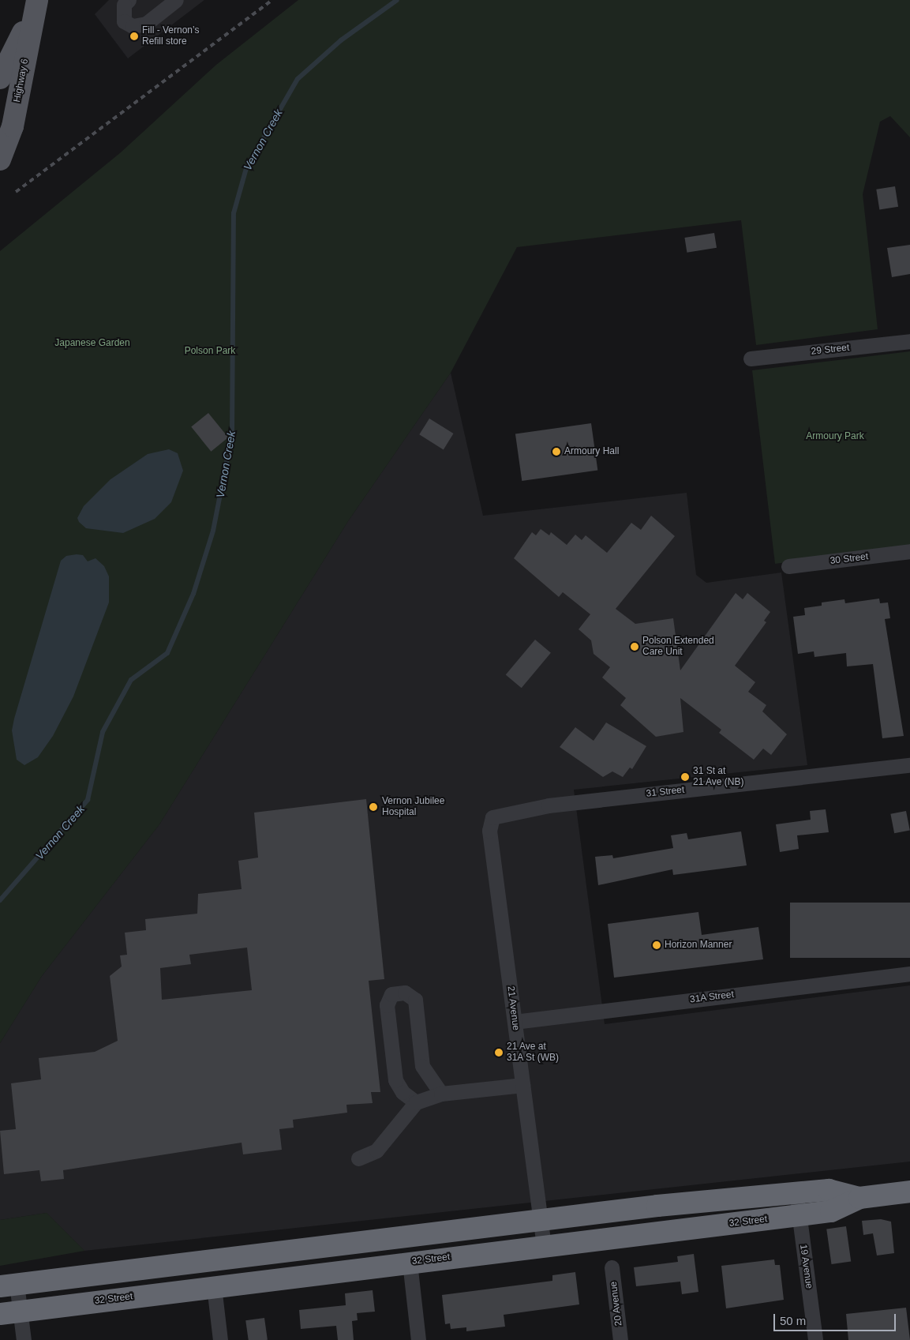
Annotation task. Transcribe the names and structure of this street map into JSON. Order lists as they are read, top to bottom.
{
  "streets": {
    "highway": ["32 Street"],
    "main road": ["Highway 6"],
    "street": [
      "29 Street",
      "30 Street",
      "31 Street",
      "31A Street",
      "21 Avenue",
      "19 Avenue",
      "20 Avenue"
    ]
  },
  "crossings": [
    ["31 Street", "21 Avenue"],
    ["31A Street", "21 Avenue"],
    ["21 Avenue", "32 Street"],
    ["32 Street", "19 Avenue"]
  ],
  "water": ["Vernon Creek"],
  "parks": ["Japanese Garden", "Polson Park", "Armoury Park"],
  "places": [
    "Fill - Vernon’s Refill store",
    "Armoury Hall",
    "Polson Extended Care Unit",
    "31 St at 21 Ave (NB)",
    "Vernon Jubilee Hospital",
    "Horizon Manner",
    "21 Ave at 31A St (WB)"
  ],
  "scale_bar": "50 m"
}
